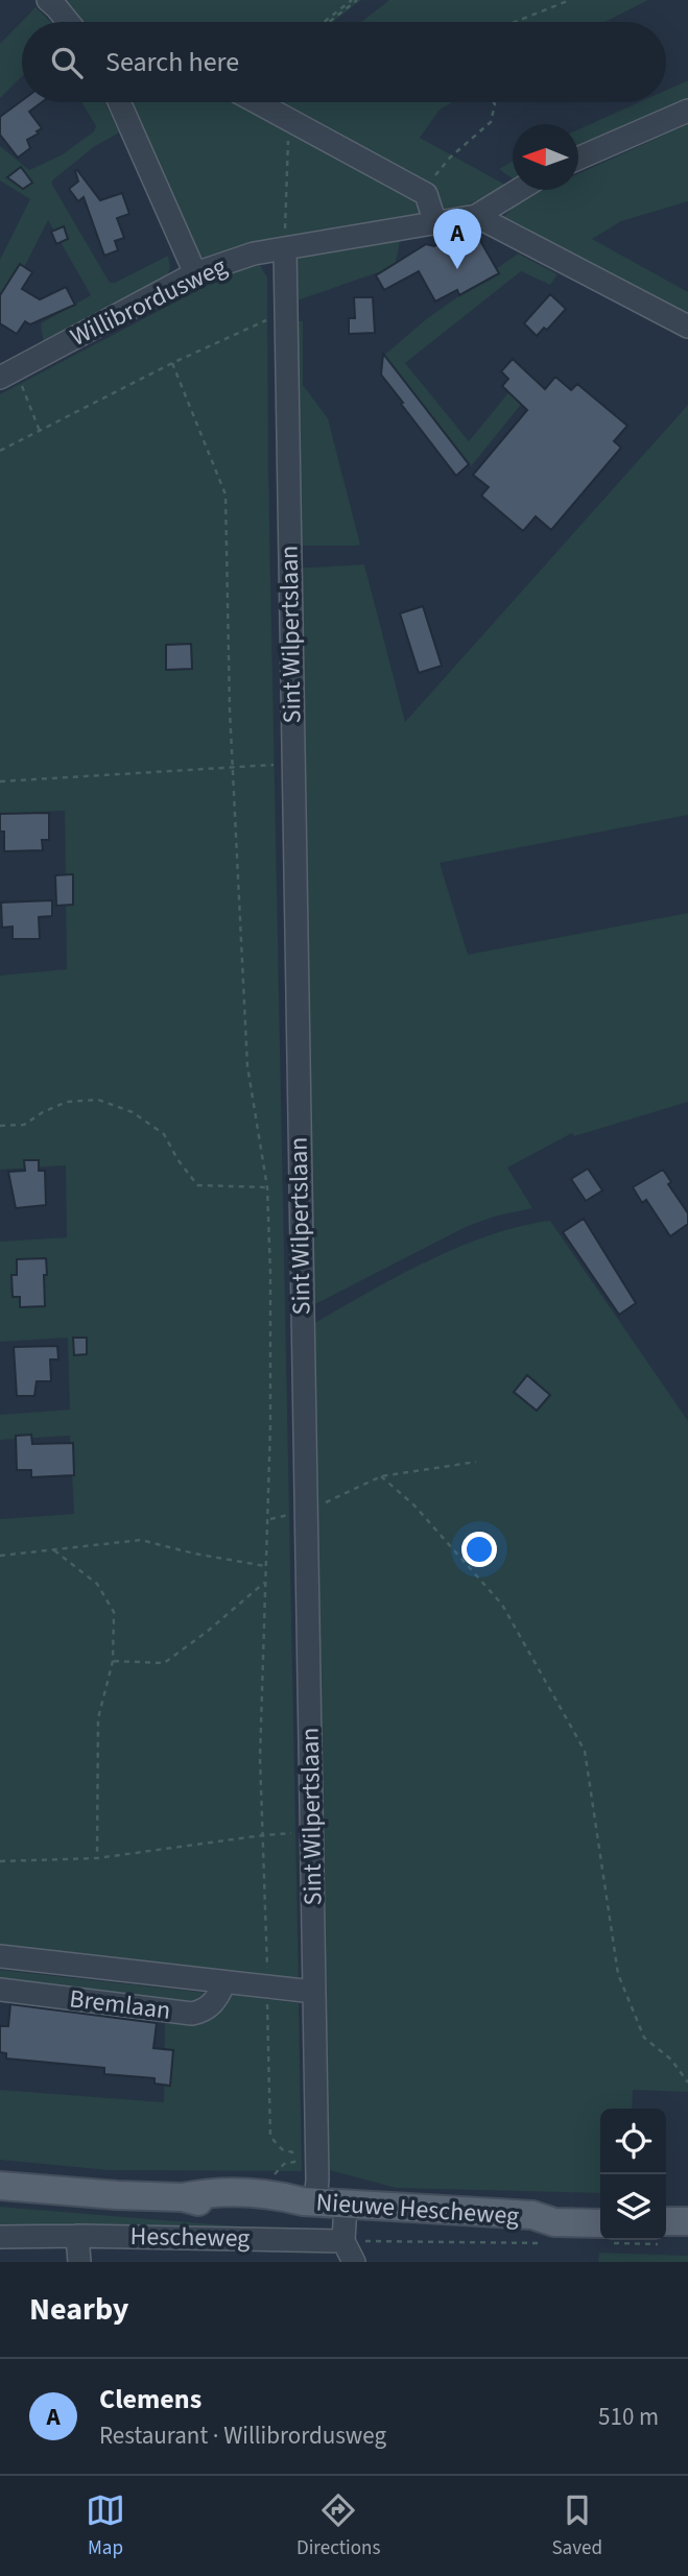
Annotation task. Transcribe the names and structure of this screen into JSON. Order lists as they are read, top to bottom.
{
  "streets": {
    "main road": ["Nieuwe Hescheweg"],
    "street": [
      "Willibrordusweg",
      "Sint Wilpertslaan",
      "Bremlaan",
      "Hescheweg"
    ]
  },
  "crossings": [
    ["Willibrordusweg", "Sint Wilpertslaan"],
    ["Sint Wilpertslaan", "Bremlaan"],
    ["Sint Wilpertslaan", "Nieuwe Hescheweg"],
    ["Nieuwe Hescheweg", "Hescheweg"]
  ],
  "north": "left",
  "page": {
    "search": "Search here",
    "pins": "A",
    "heading": "Nearby",
    "list": [
      {
        "mark": "A",
        "name": "Clemens",
        "note": "Restaurant · Willibrordusweg",
        "value": "510 m"
      }
    ],
    "nav": ["Map", "Directions", "Saved"]
  }
}
